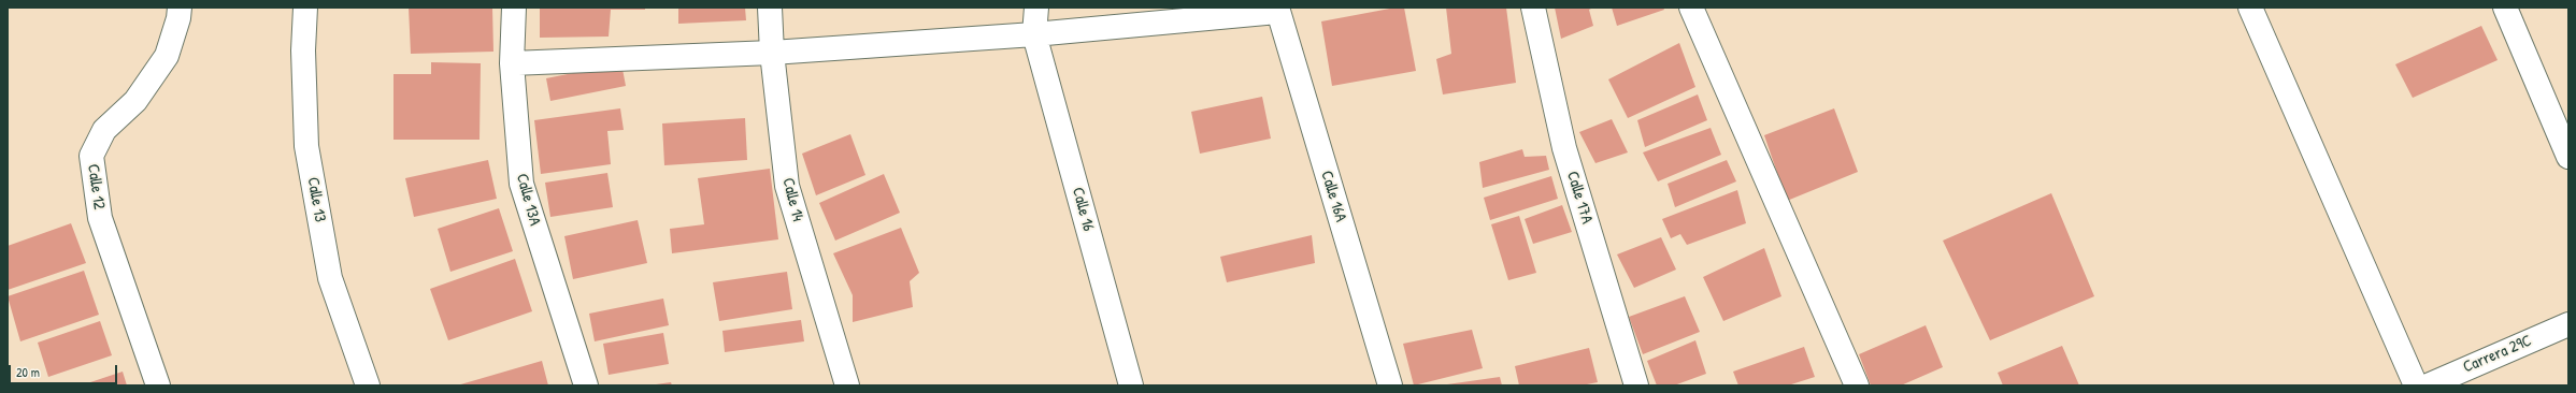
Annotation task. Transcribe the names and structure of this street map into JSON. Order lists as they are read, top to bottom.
{
  "streets": {
    "street": [
      "Calle 12",
      "Calle 16A",
      "Calle 17A",
      "Calle 13",
      "Calle 13A",
      "Calle 14",
      "Calle 16",
      "Carrera 29C"
    ]
  },
  "scale_bar": "20 m"
}
